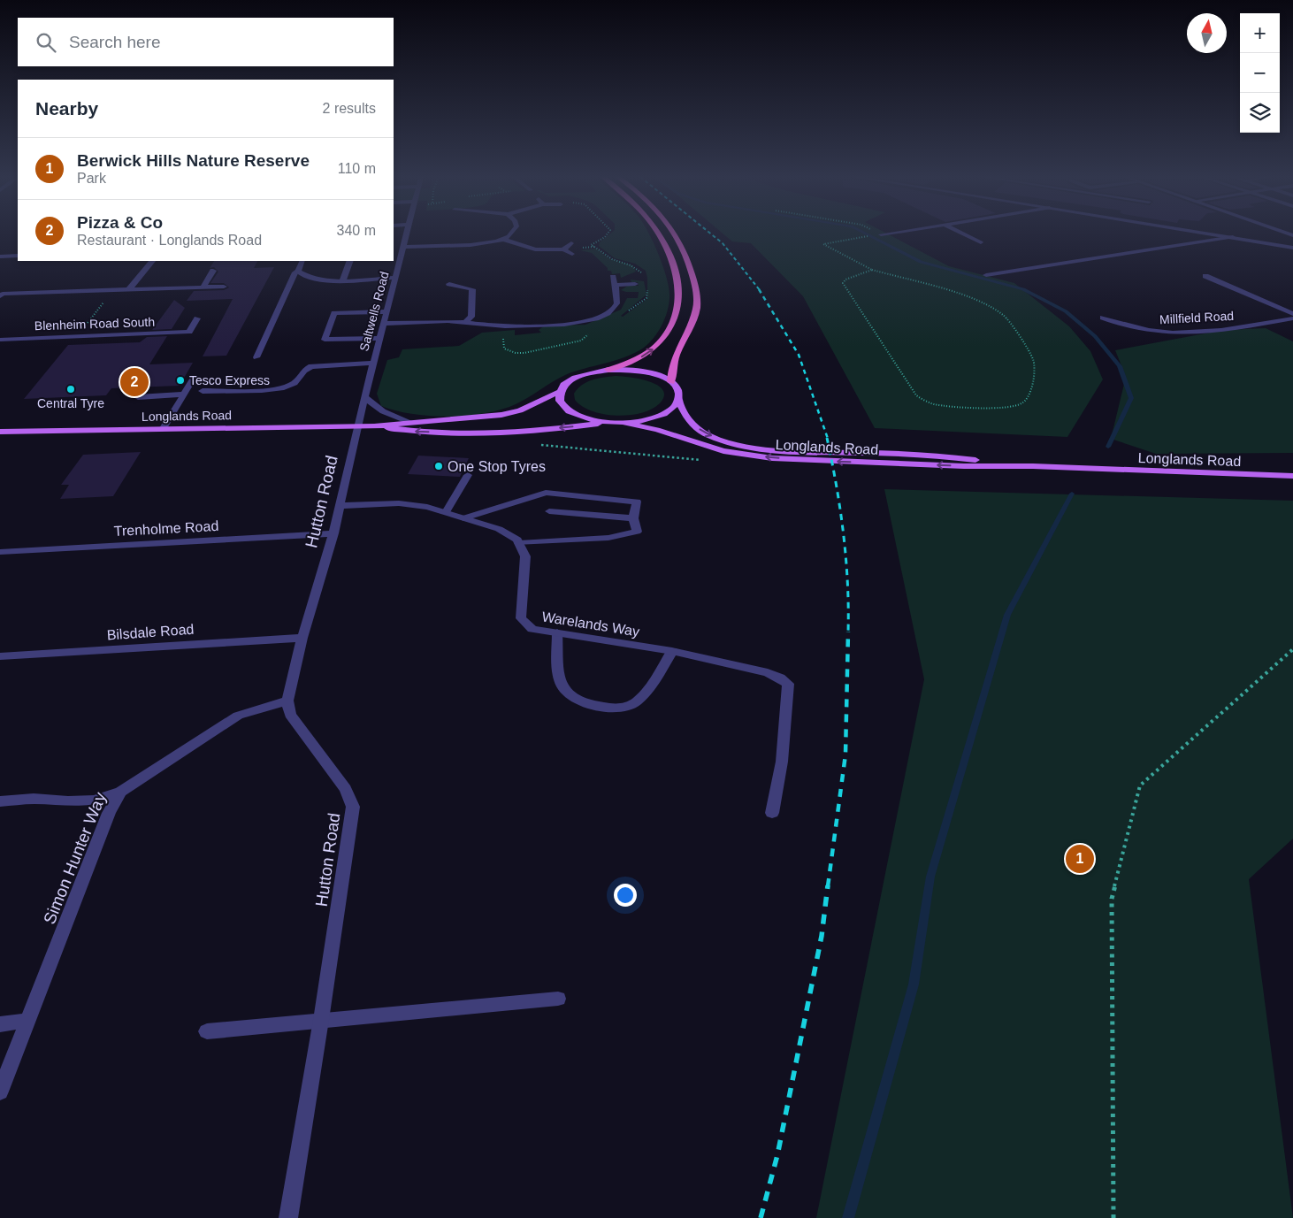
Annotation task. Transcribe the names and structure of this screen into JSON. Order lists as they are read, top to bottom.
{
  "streets": {
    "main road": ["Longlands Road"],
    "street": [
      "Saltwells Road",
      "Millfield Road",
      "Blenheim Road South",
      "Hutton Road",
      "Trenholme Road",
      "Warelands Way",
      "Bilsdale Road",
      "Simon Hunter Way"
    ]
  },
  "crossings": [
    ["Saltwells Road", "Longlands Road"],
    ["Saltwells Road", "Hutton Road"],
    ["Longlands Road", "Hutton Road"],
    ["Hutton Road", "Trenholme Road"],
    ["Hutton Road", "Bilsdale Road"],
    ["Hutton Road", "Simon Hunter Way"]
  ],
  "places": ["Tesco Express", "Central Tyre", "One Stop Tyres"],
  "north": "top",
  "page": {
    "map_buttons": ["+", "−"],
    "search": "Search here",
    "heading": ["Nearby", "2 results"],
    "list": [
      {
        "mark": "1",
        "name": "Berwick Hills Nature Reserve",
        "note": "Park",
        "value": "110 m"
      },
      {
        "mark": "2",
        "name": "Pizza & Co",
        "note": "Restaurant · Longlands Road",
        "value": "340 m"
      }
    ],
    "pins": ["2", "1"]
  }
}
